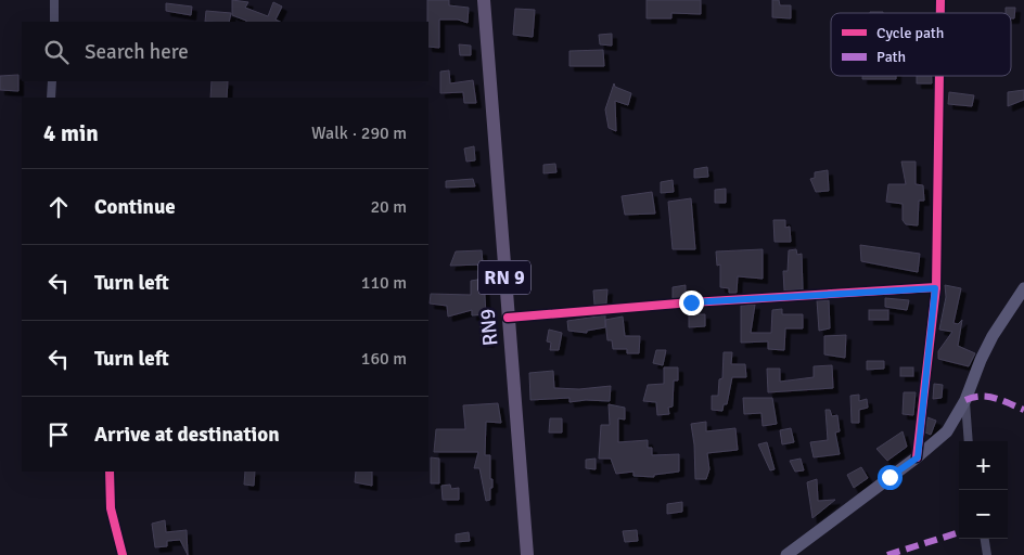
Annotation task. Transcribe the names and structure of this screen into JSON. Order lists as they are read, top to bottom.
{
  "streets": {
    "main road": ["RN 9", "RN9"]
  },
  "legend": ["Cycle path", "Path"],
  "page": {
    "search": "Search here",
    "heading": ["4 min", "Walk · 290 m"],
    "list": [
      ["Continue", "20 m"],
      ["Turn left", "110 m"],
      ["Turn left", "160 m"],
      "Arrive at destination"
    ],
    "map_buttons": ["+", "−"]
  }
}
